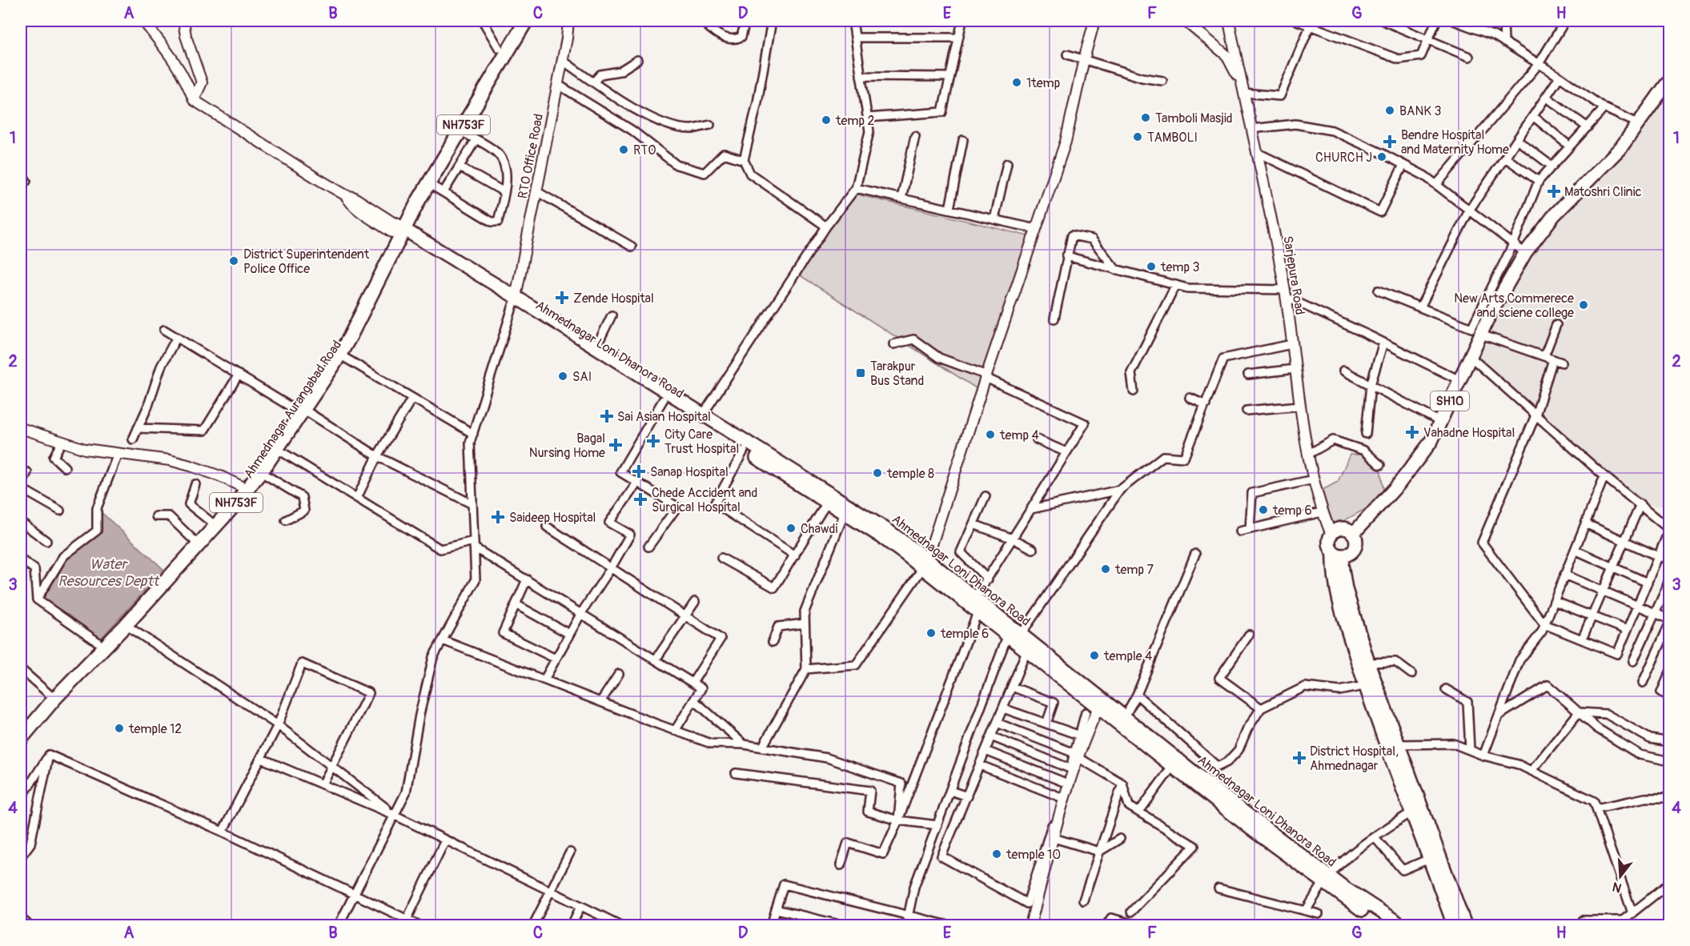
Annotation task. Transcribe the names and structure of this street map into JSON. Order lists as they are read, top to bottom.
{
  "streets": {
    "highway": ["NH753F", "Ahmednagar Aurangabad Road"],
    "main road": ["Ahmednagar Loni Dhanora Road", "SH10"],
    "street": ["RTO Office Road", "Sarjepura Road"]
  },
  "crossings": [
    ["NH753F", "Ahmednagar Loni Dhanora Road"],
    ["NH753F", "Ahmednagar Aurangabad Road"],
    ["RTO Office Road", "Ahmednagar Loni Dhanora Road"],
    ["Sarjepura Road", "SH10"],
    ["Ahmednagar Loni Dhanora Road", "Ahmednagar Aurangabad Road"]
  ],
  "water": ["Water Resources Deptt"],
  "places": {
    "other": [
      "1temp",
      "BANK 3",
      "Tamboli Masjid",
      "temp 2",
      "TAMBOLI",
      "RTO",
      "CHURCH J",
      "District Superintendent Police Office",
      "temp 3",
      "New Arts Commerece and sciene college",
      "SAI",
      "temp 4",
      "temple 8",
      "temp 6",
      "Chawdi",
      "temp 7",
      "temple 6",
      "temple 4",
      "temple 12",
      "temple 10"
    ],
    "health": [
      "Bendre Hospital and Maternity Home",
      "Matoshri Clinic",
      "Zende Hospital",
      "Sai Asian Hospital",
      "Vahadne Hospital",
      "City Care Trust Hospital",
      "Bagal Nursing Home",
      "Sanap Hospital",
      "Chede Accident and Surgical Hospital",
      "Saideep Hospital",
      "District Hospital, Ahmednagar"
    ],
    "transit": ["Tarakpur Bus Stand"]
  },
  "north": "bottom",
  "grid": {
    "columns": [
      "A",
      "B",
      "C",
      "D",
      "E",
      "F",
      "G",
      "H"
    ],
    "rows": [
      "1",
      "2",
      "3",
      "4"
    ]
  }
}
